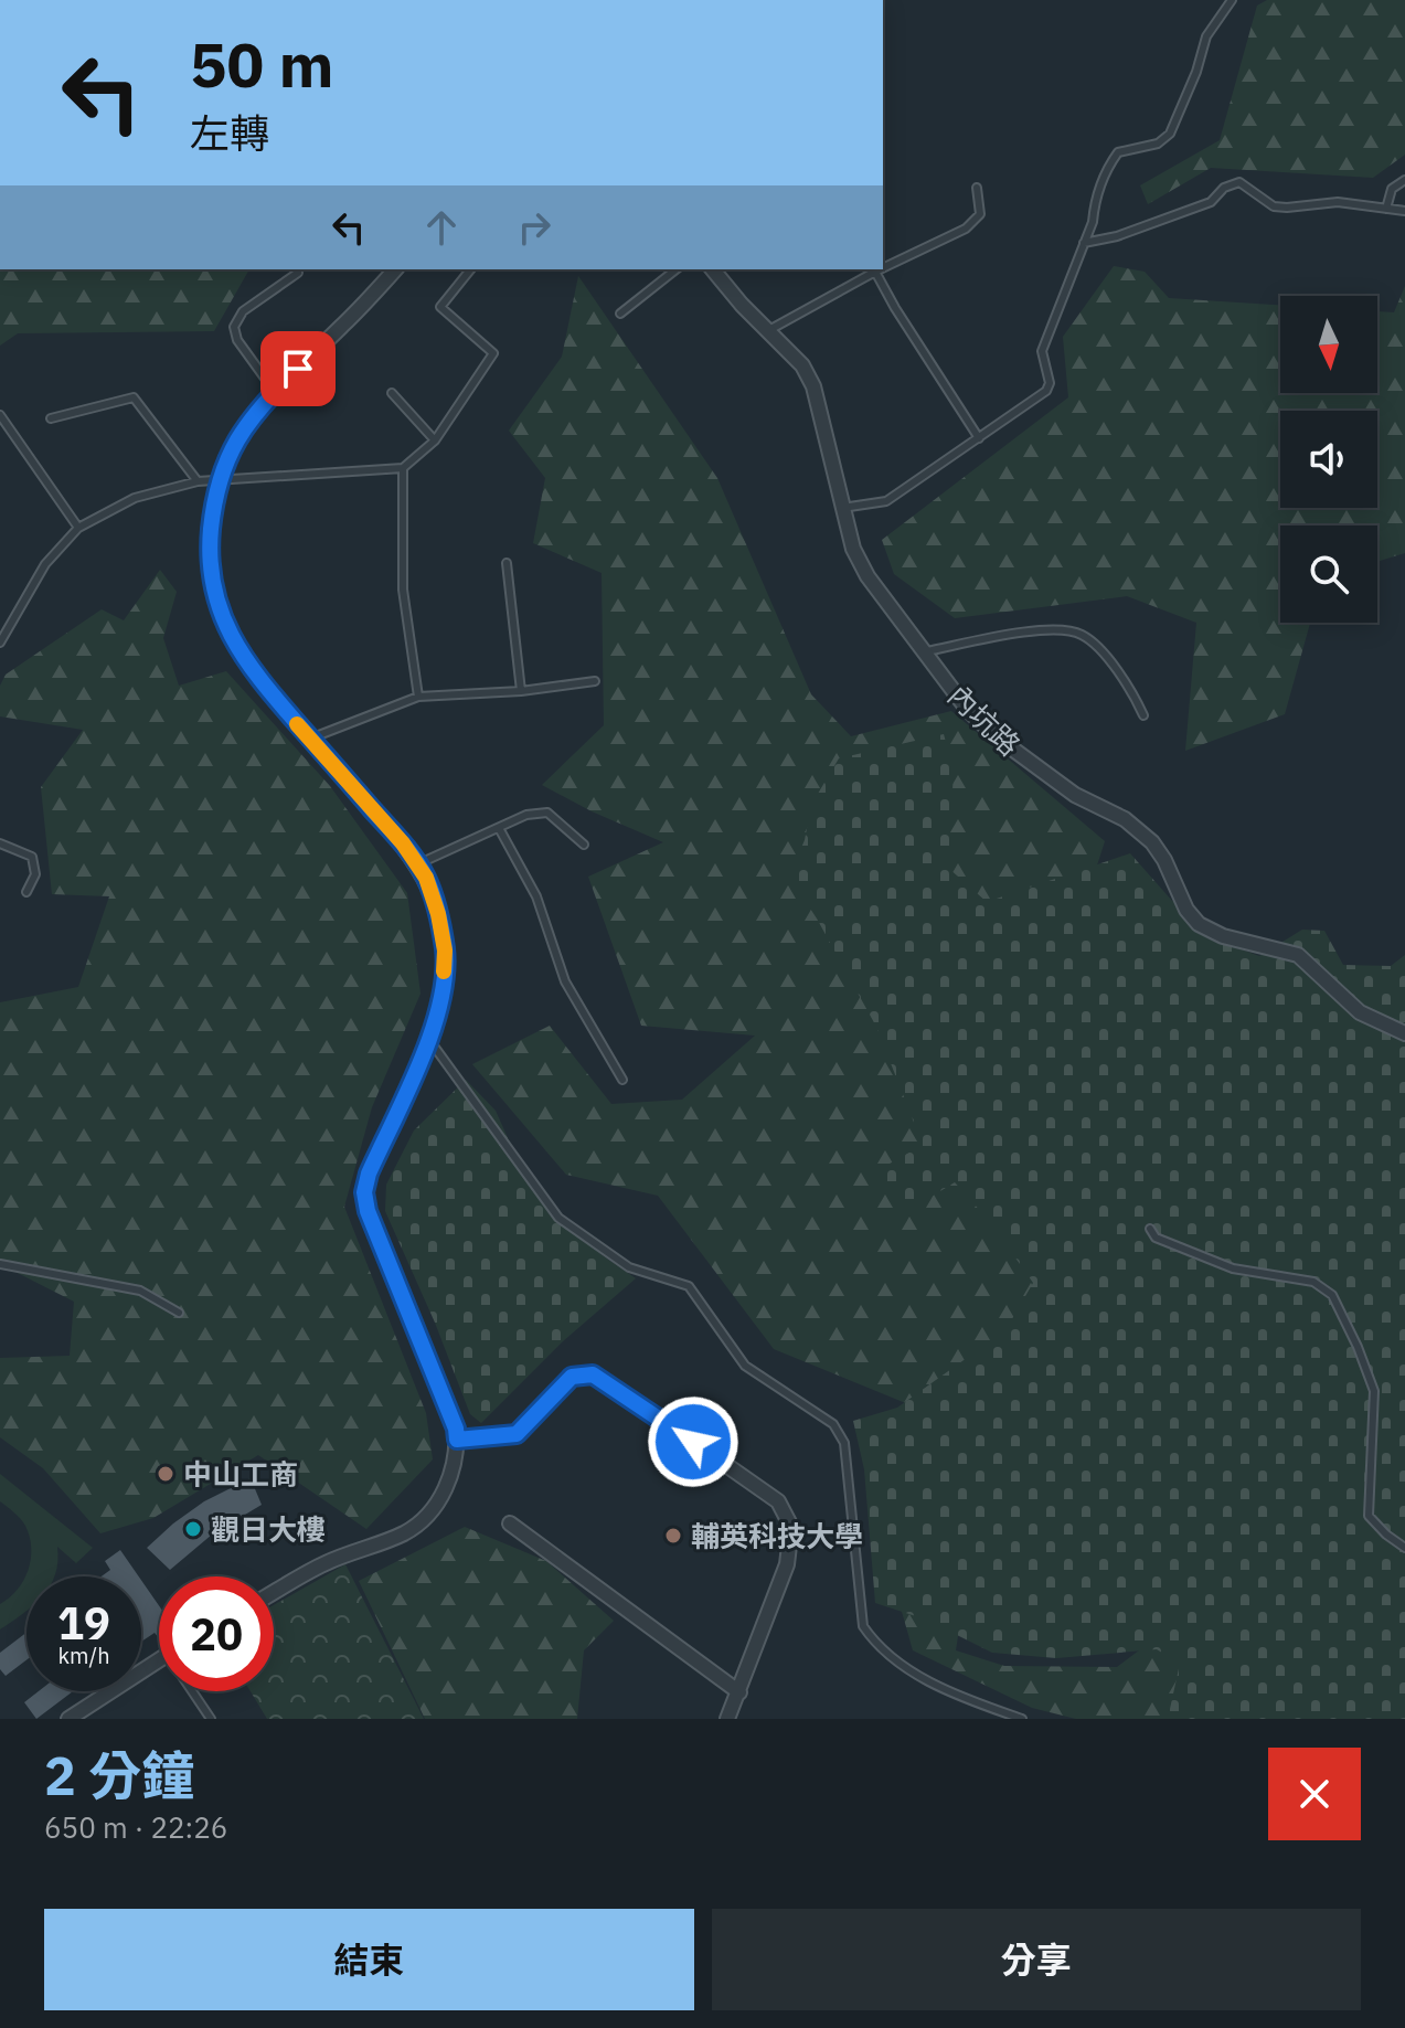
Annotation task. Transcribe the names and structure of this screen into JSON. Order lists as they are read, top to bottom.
{
  "streets": {
    "street": ["內坑路"]
  },
  "places": ["中山工商", "觀日大樓", "輔英科技大學"],
  "north": "bottom",
  "page": {
    "turn": ["50 m", "左轉"],
    "speed": "19 km/h",
    "limit": "20",
    "heading": ["2 分鐘", "650 m · 22:26"],
    "buttons": ["結束", "分享"]
  }
}
